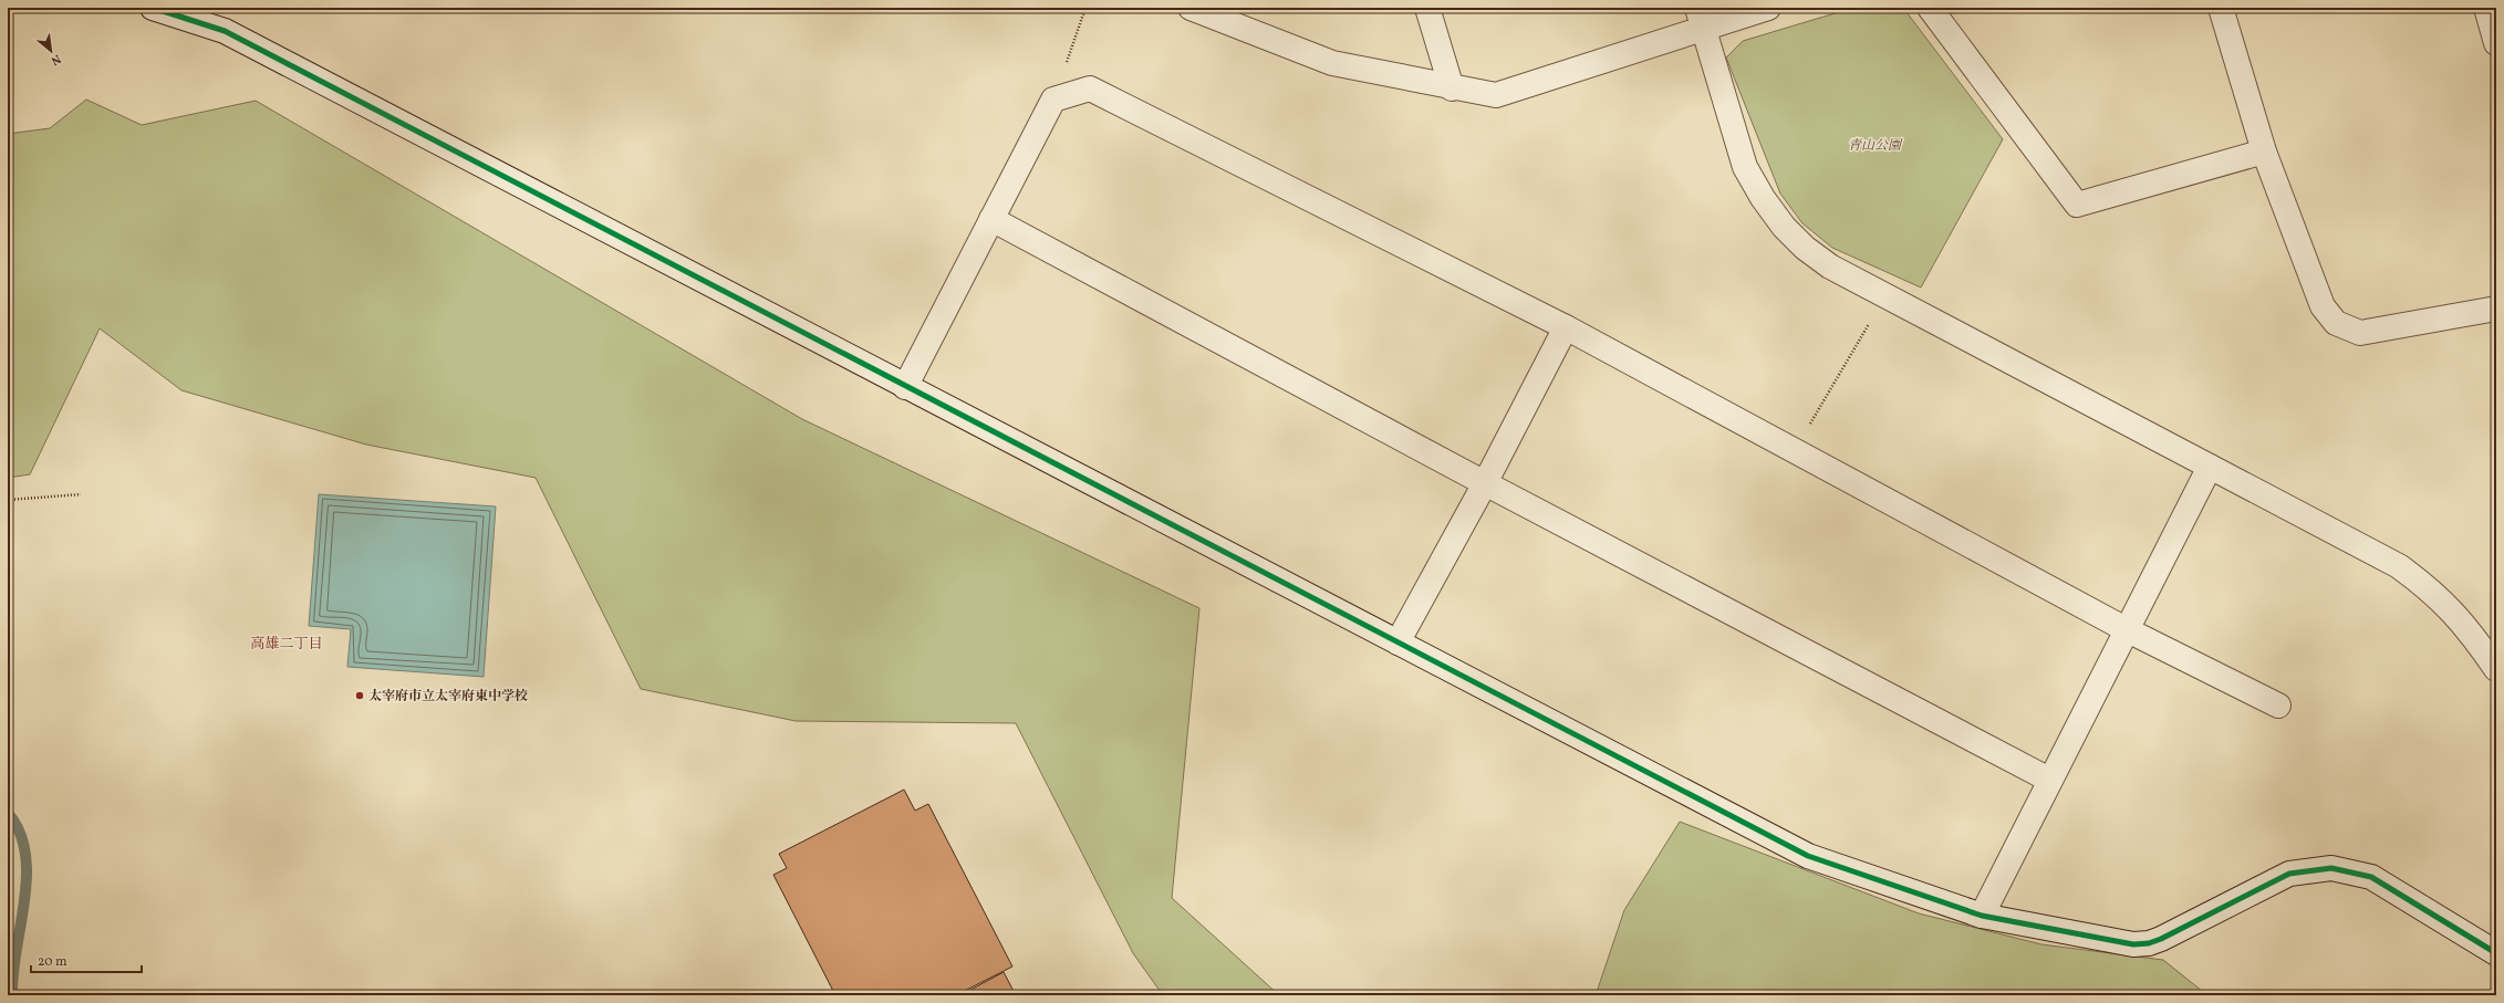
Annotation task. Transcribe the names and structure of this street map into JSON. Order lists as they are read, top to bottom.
{
  "districts": ["高雄二丁目"],
  "parks": ["青山公園"],
  "places": ["太宰府市立太宰府東中学校"],
  "scale_bar": "20 m",
  "north": "bottom right"
}
